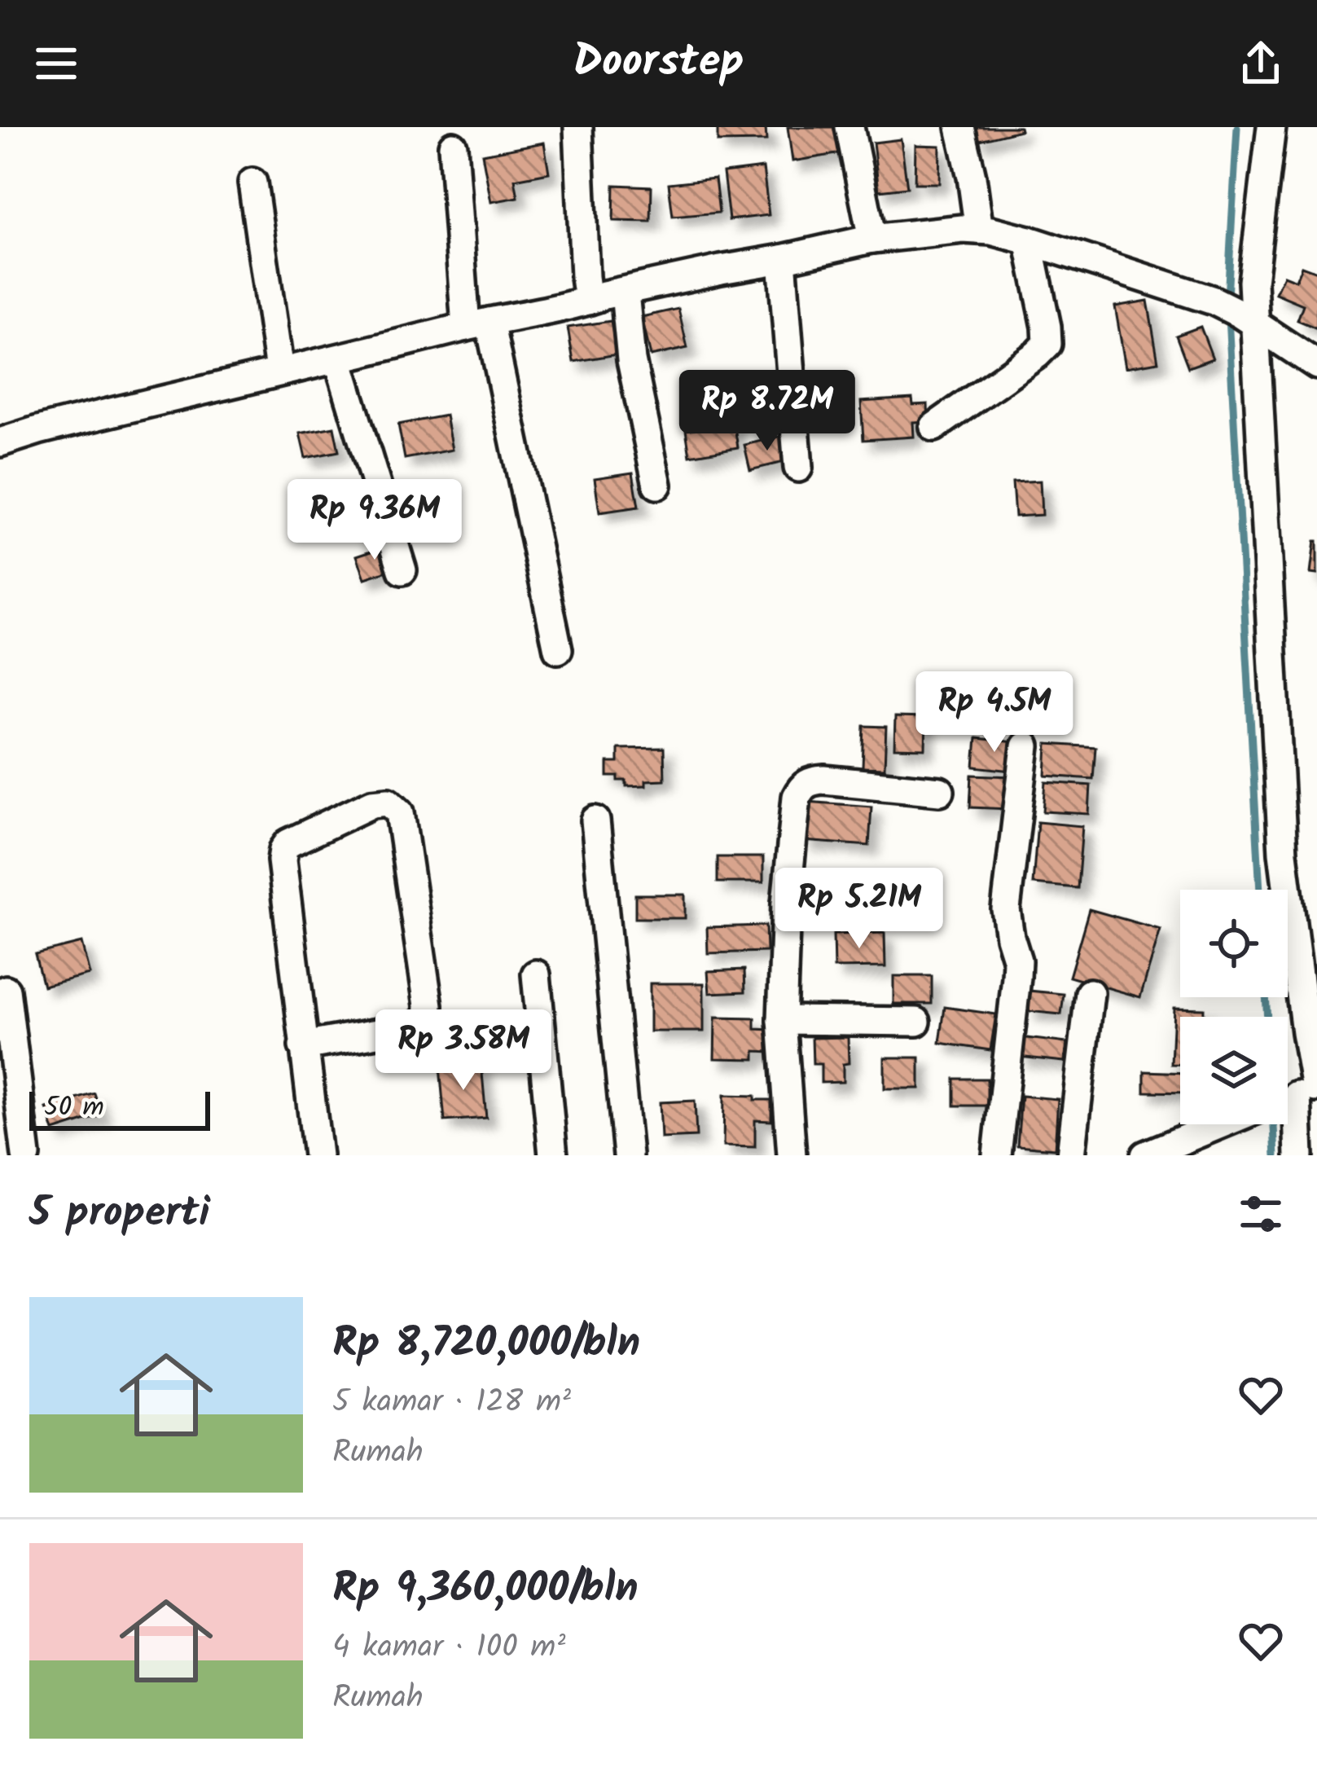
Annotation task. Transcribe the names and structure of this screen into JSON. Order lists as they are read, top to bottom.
{
  "scale_bar": "50 m",
  "page": {
    "header": "Doorstep",
    "price": [
      "Rp 8.72M",
      "Rp 9.36M",
      "Rp 4.5M",
      "Rp 5.21M",
      "Rp 3.58M"
    ],
    "scale": "50 m",
    "heading": "5 properti",
    "list": [
      {
        "name": "Rp 8,720,000/bln",
        "note": "5 kamar · 128 m² · Rumah"
      },
      {
        "name": "Rp 9,360,000/bln",
        "note": "4 kamar · 100 m² · Rumah"
      }
    ]
  }
}
